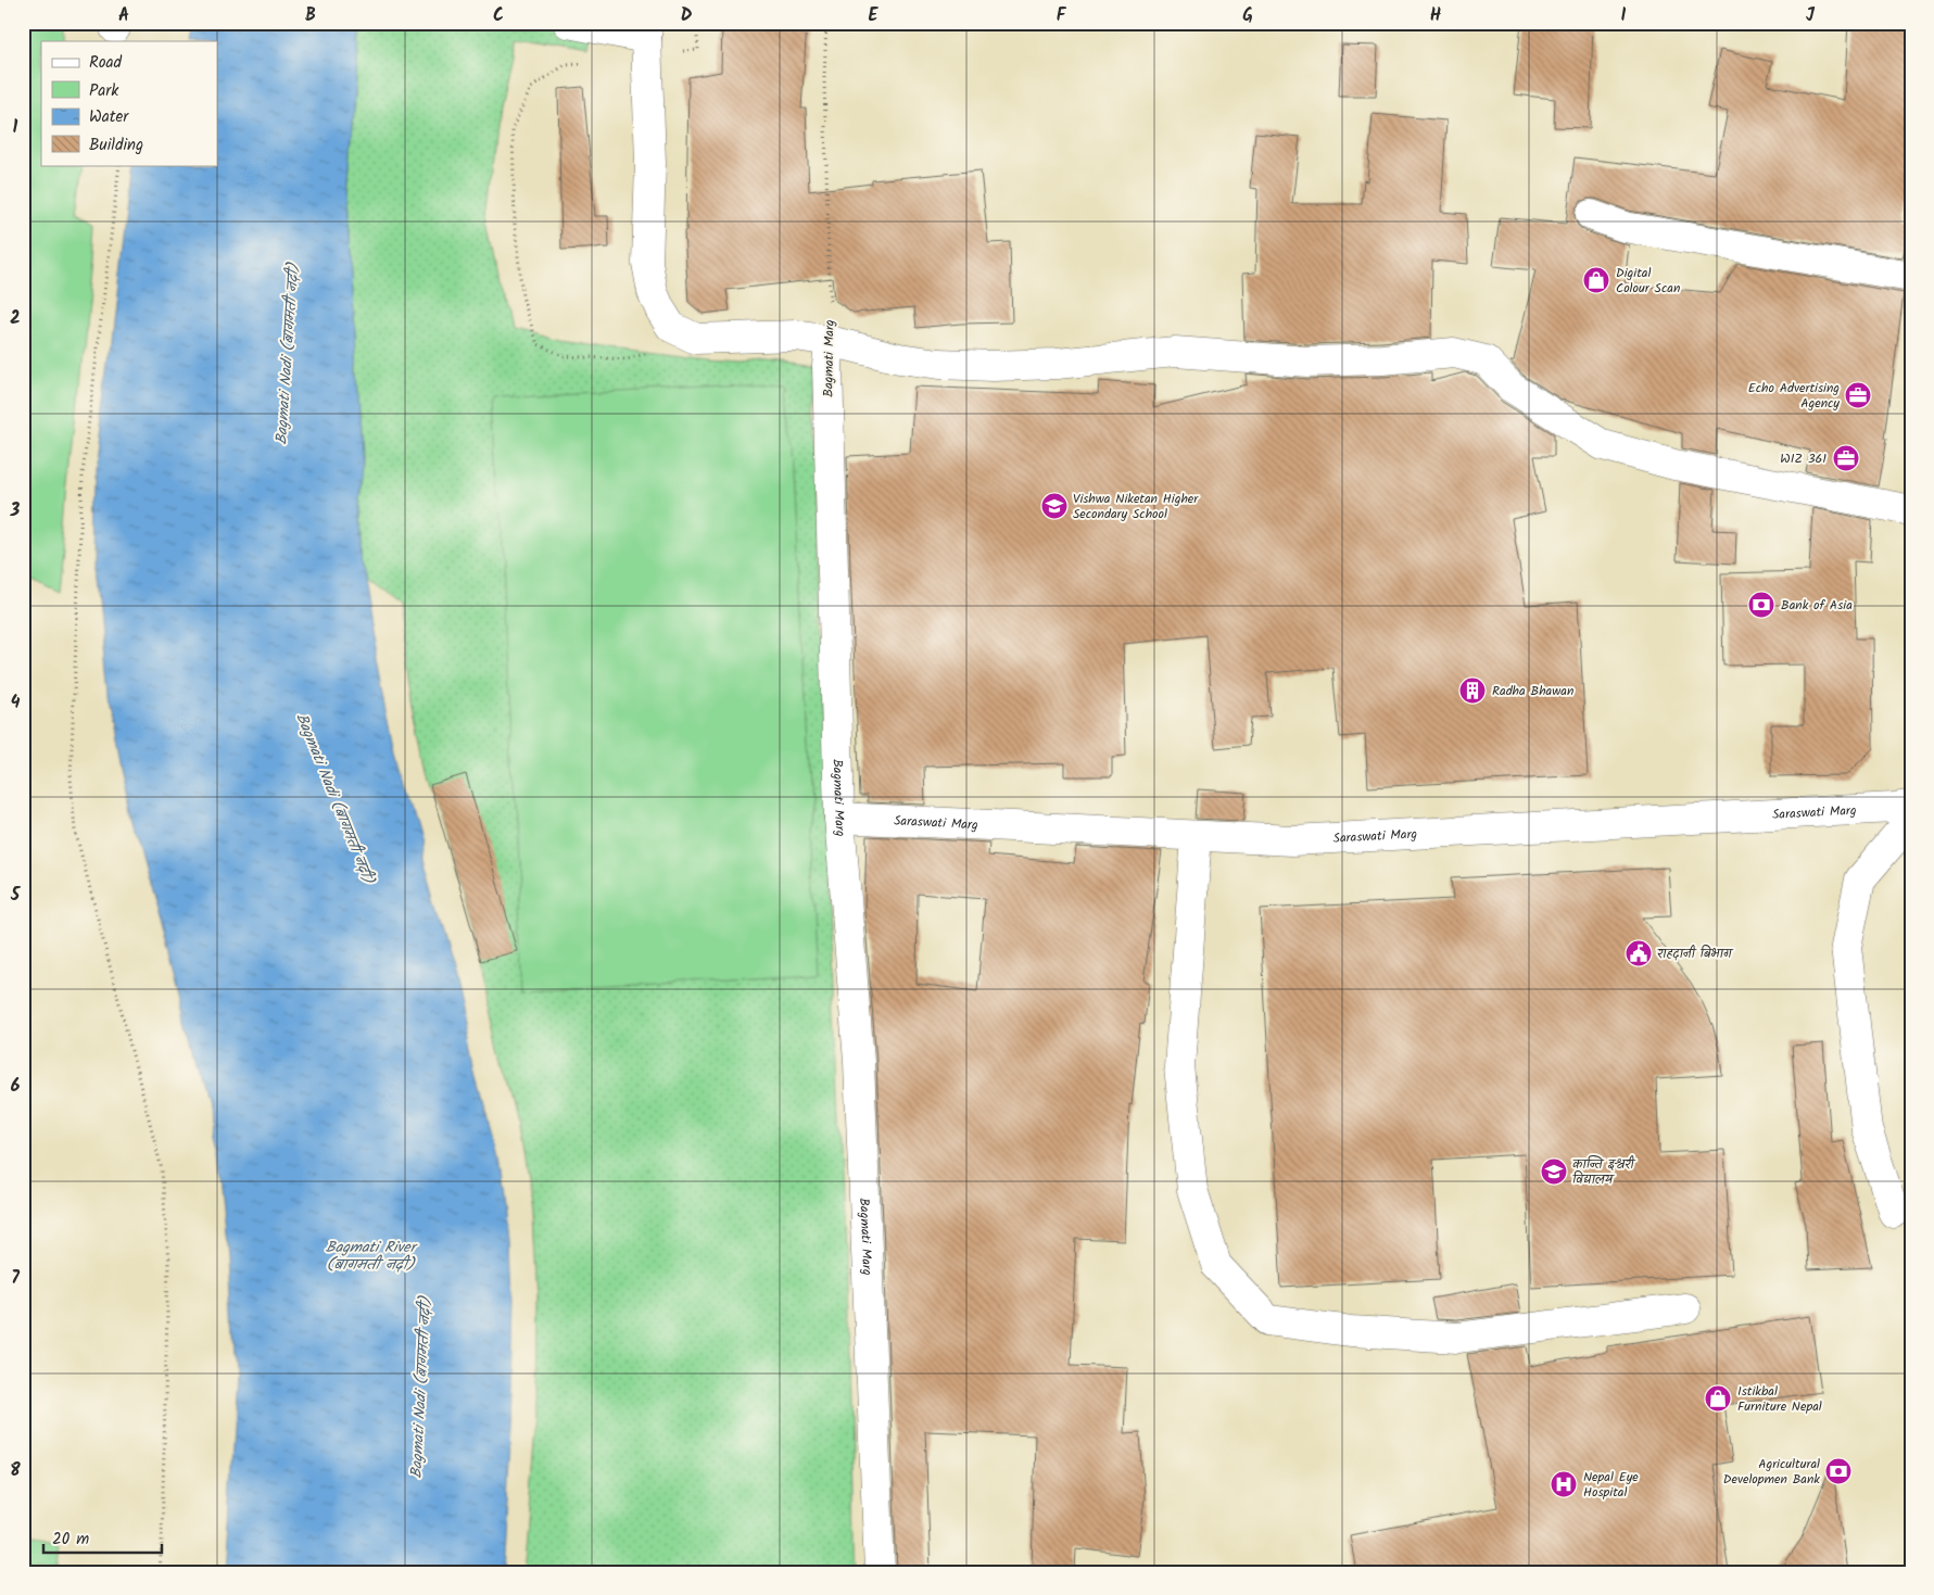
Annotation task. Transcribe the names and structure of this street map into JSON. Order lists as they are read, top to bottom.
{
  "streets": {
    "street": ["Bagmati Marg", "Saraswati Marg"]
  },
  "crossings": [
    ["Bagmati Marg", "Saraswati Marg"]
  ],
  "water": ["Bagmati Nadi (बागमती नदी)", "Bagmati River (बागमती नदी)"],
  "places": {
    "shop": ["Digital Colour Scan", "Istikbal Furniture Nepal"],
    "office": ["Echo Advertising Agency", "WIZ 361"],
    "school or university": ["Vishwa Niketan Higher Secondary School", "कान्ति इश्वरी विद्यालय"],
    "bank": ["Bank of Asia", "Agricultural Developmen Bank"],
    "building": ["Radha Bhawan"],
    "public building": ["राहदानी बिभाग"],
    "hospital": ["Nepal Eye Hospital"]
  },
  "legend": [
    "Road",
    "Park",
    "Water",
    "Building"
  ],
  "scale_bar": "20 m",
  "grid": {
    "columns": [
      "A",
      "B",
      "C",
      "D",
      "E",
      "F",
      "G",
      "H",
      "I",
      "J"
    ],
    "rows": [
      "1",
      "2",
      "3",
      "4",
      "5",
      "6",
      "7",
      "8"
    ]
  }
}
